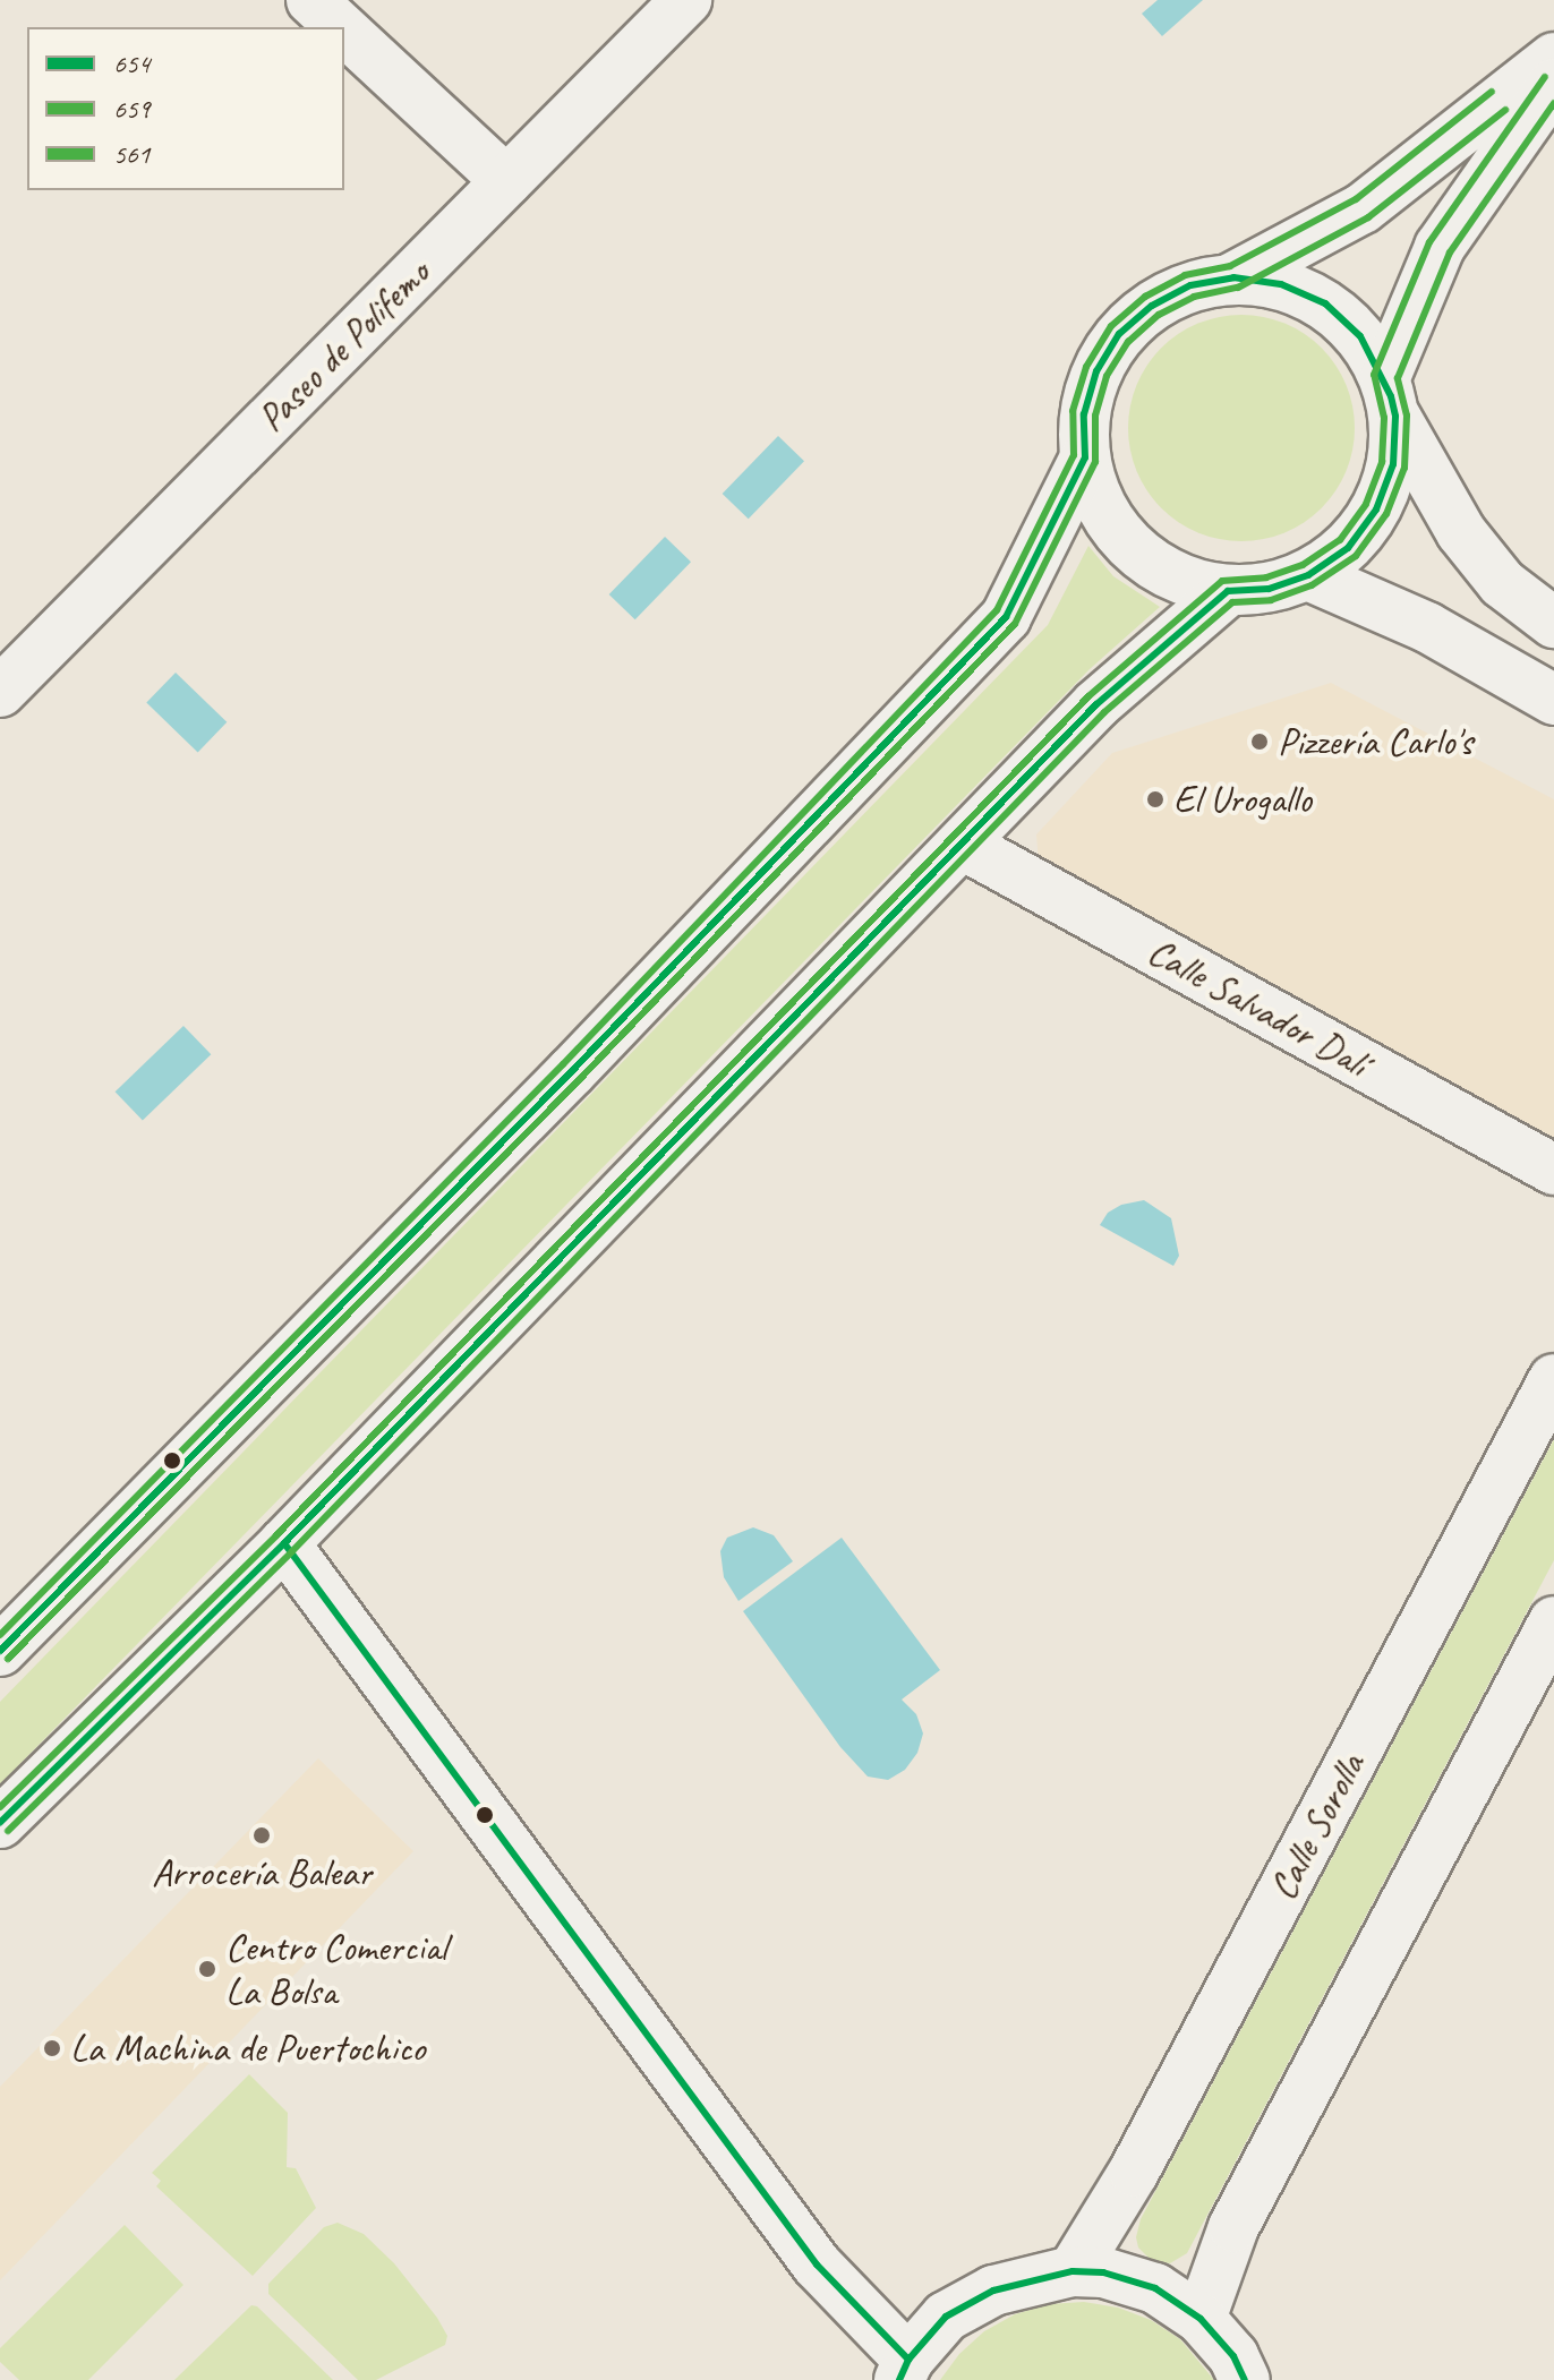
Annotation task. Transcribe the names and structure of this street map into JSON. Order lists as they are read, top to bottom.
{
  "streets": {
    "street": ["Paseo de Polifemo", "Calle Salvador Dalí", "Calle Sorolla"]
  },
  "places": [
    "Pizzería Carlo's",
    "El Urogallo",
    "Arrocería Balear",
    "Centro Comercial La Bolsa",
    "La Machina de Puertochico"
  ],
  "lines": ["transit line 561", "transit line 659", "transit line 654"],
  "legend": ["654", "659", "561"]
}
